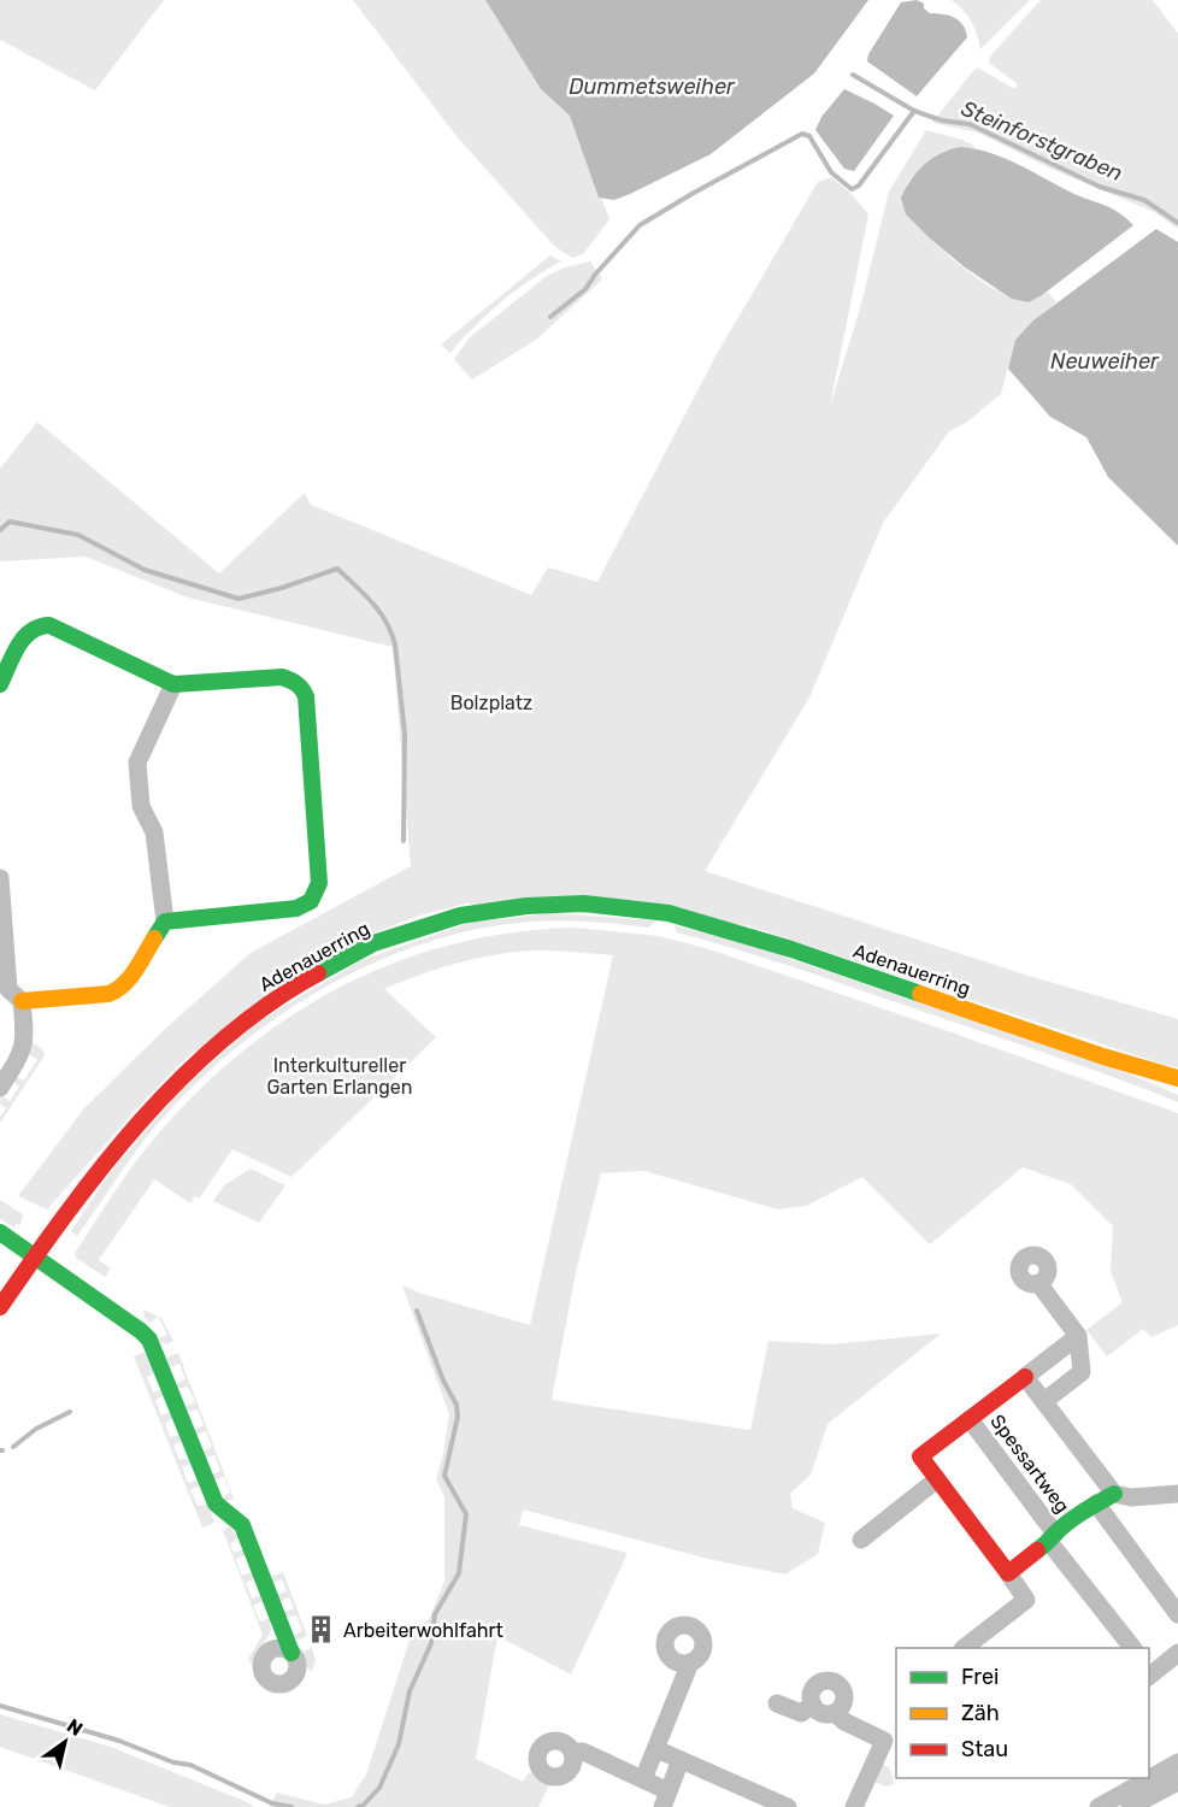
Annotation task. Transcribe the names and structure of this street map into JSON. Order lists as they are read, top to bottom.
{
  "streets": {
    "street": ["Adenauerring", "Spessartweg"]
  },
  "water": ["Dummetsweiher", "Steinforstgraben", "Neuweiher"],
  "parks": ["Bolzplatz", "Interkultureller Garten Erlangen"],
  "places": {
    "building": ["Arbeiterwohlfahrt"]
  },
  "legend": ["Frei", "Zäh", "Stau"],
  "north": "top right"
}
